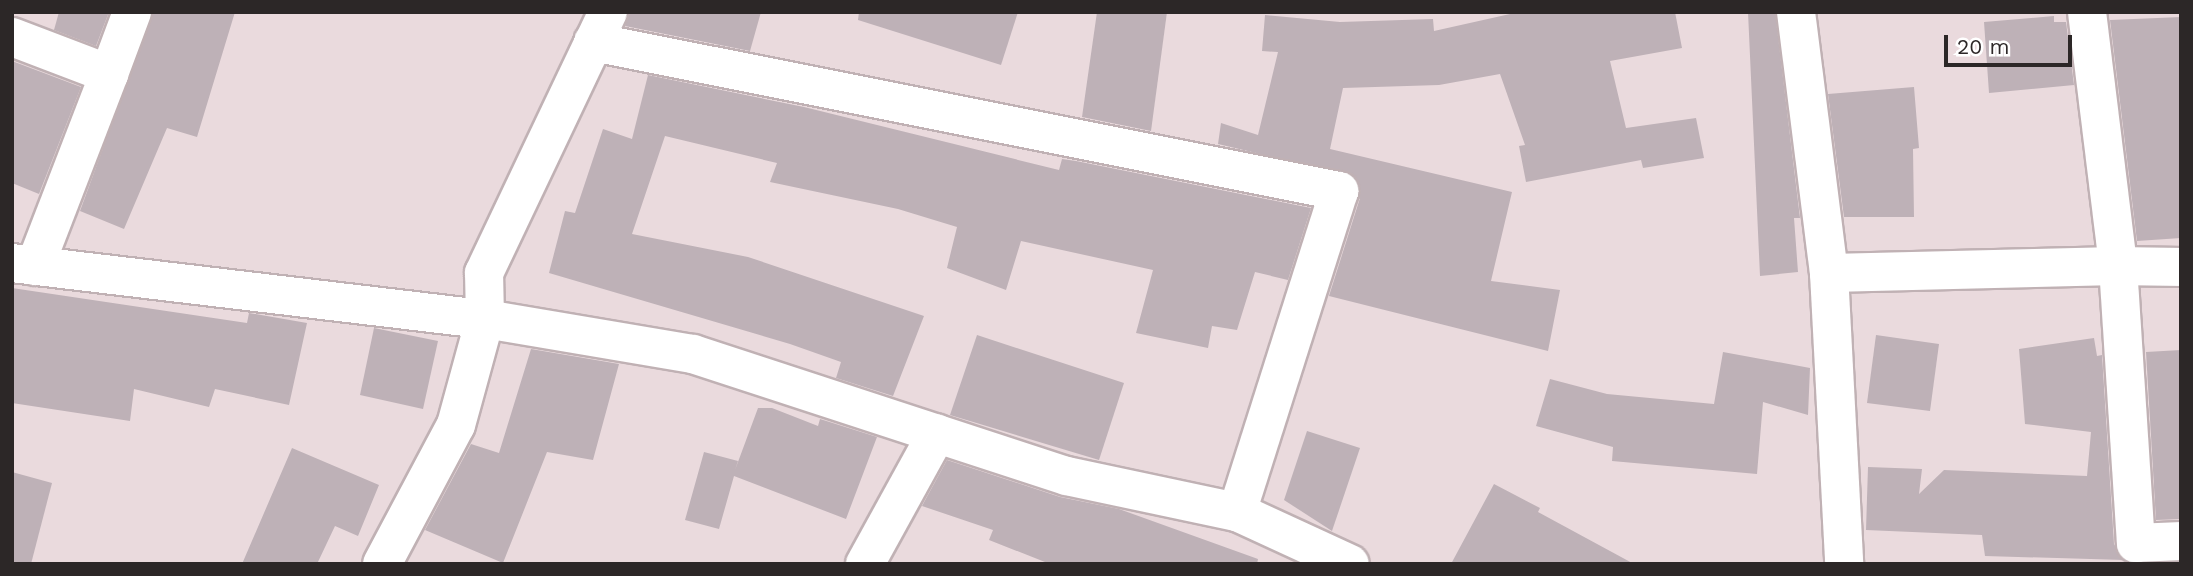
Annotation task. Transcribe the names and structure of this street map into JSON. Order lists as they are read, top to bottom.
{
  "scale_bar": "20 m"
}
